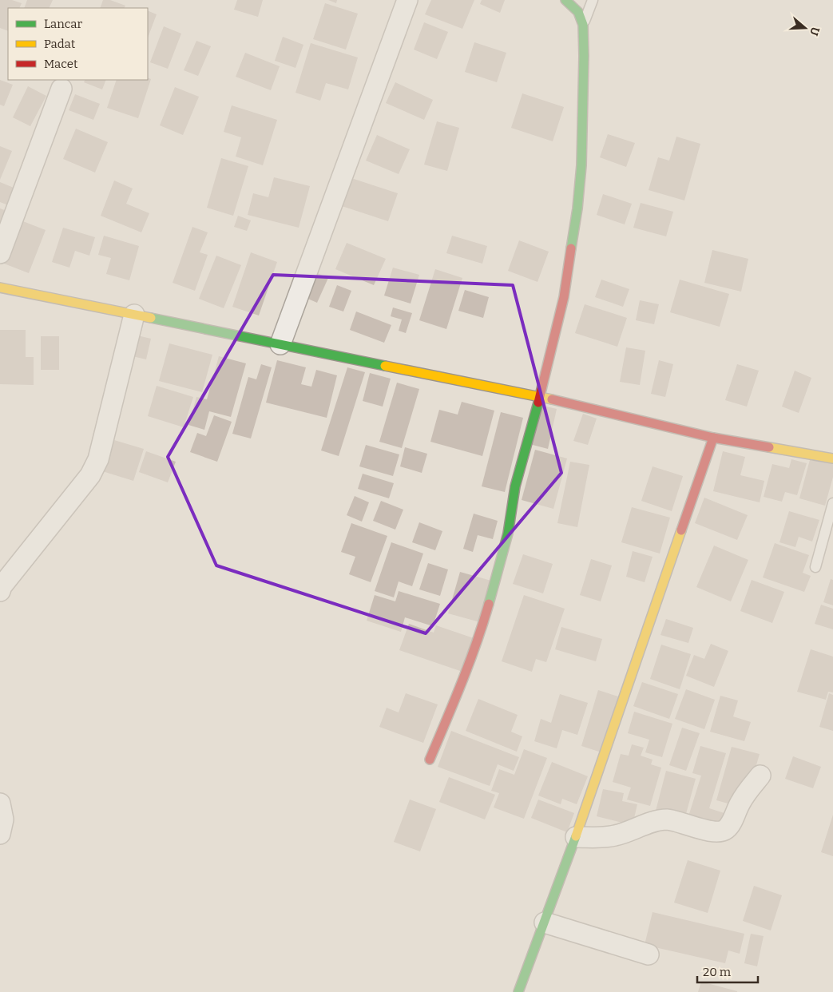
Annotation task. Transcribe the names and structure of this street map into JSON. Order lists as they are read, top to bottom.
{
  "legend": ["Lancar", "Padat", "Macet"],
  "scale_bar": "20 m",
  "north": "right"
}
